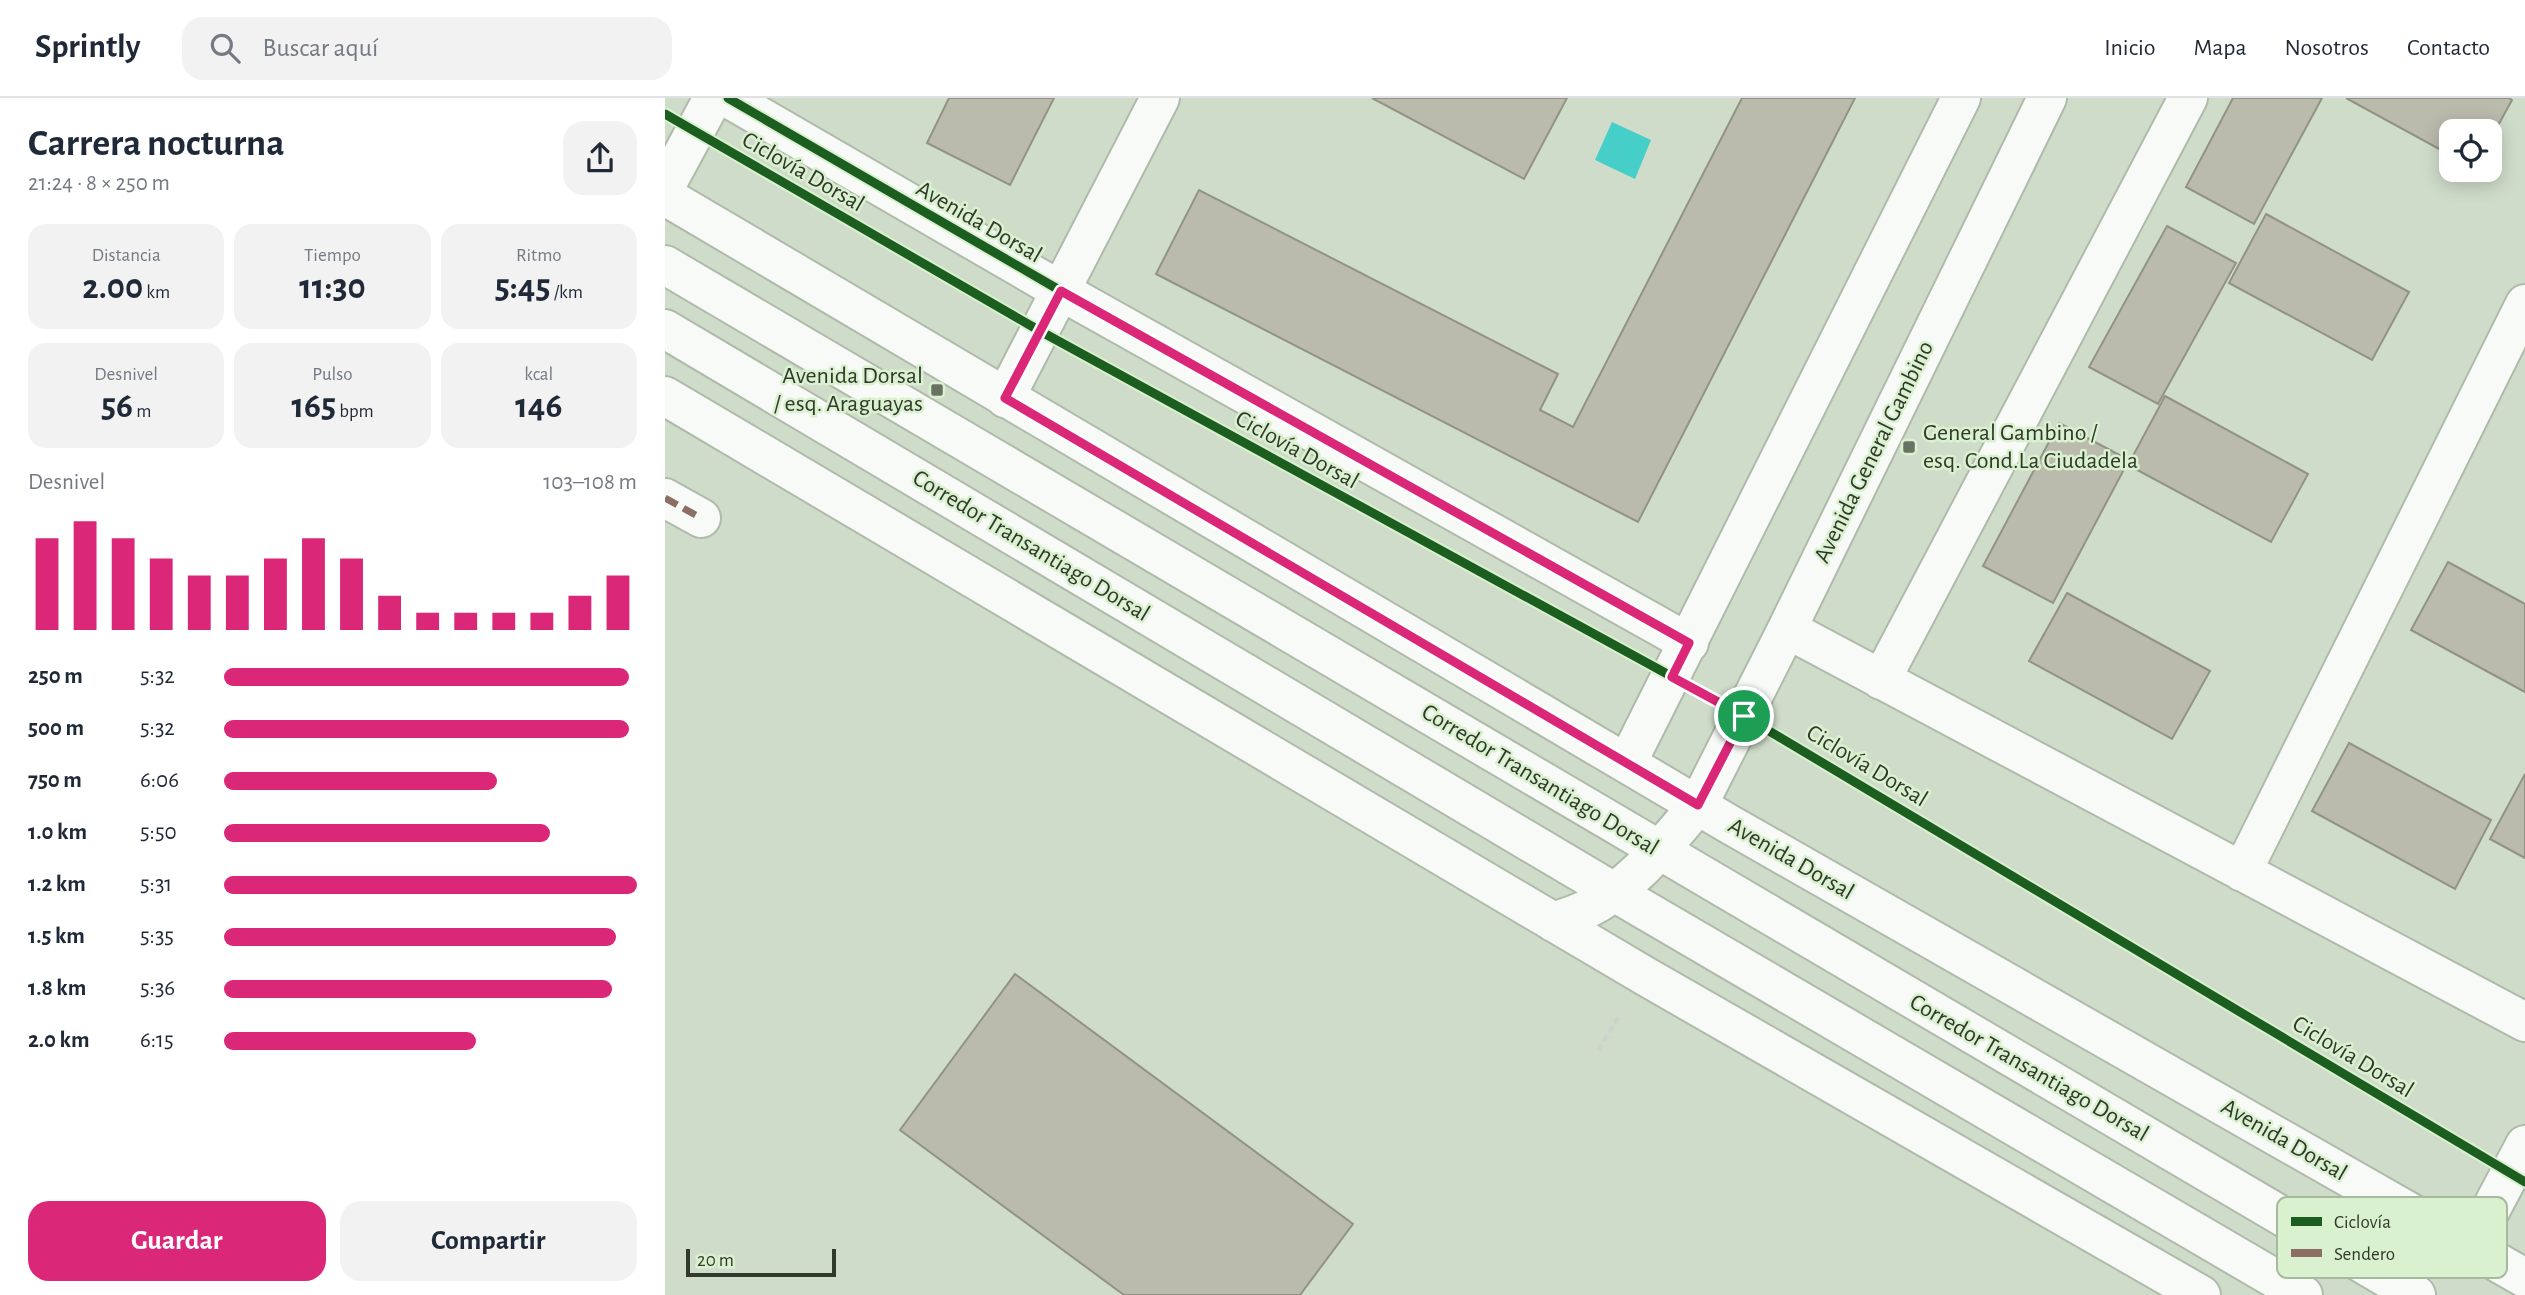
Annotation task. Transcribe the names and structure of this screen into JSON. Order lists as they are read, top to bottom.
{
  "streets": {
    "main road": ["Avenida Dorsal", "Avenida General Gambino", "Corredor Transantiago Dorsal"],
    "cycle path": ["Ciclovía Dorsal"]
  },
  "crossings": [
    ["Avenida Dorsal", "Avenida General Gambino"],
    ["Avenida General Gambino", "Corredor Transantiago Dorsal"]
  ],
  "places": {
    "transit": ["Avenida Dorsal / esq. Araguayas", "General Gambino / esq. Cond.La Ciudadela"]
  },
  "legend": ["Ciclovía", "Sendero"],
  "scale_bar": "20 m",
  "page": {
    "header": "Sprintly",
    "search": "Buscar aquí",
    "nav": [
      "Inicio",
      "Mapa",
      "Nosotros",
      "Contacto"
    ],
    "heading": ["Carrera nocturna", "21:24 · 8 × 250 m"],
    "stats": [
      ["Distancia", "2.00 km"],
      ["Tiempo", "11:30"],
      ["Ritmo", "5:45 /km"],
      ["Desnivel", "56 m"],
      ["Pulso", "165 bpm"],
      ["kcal", "146"]
    ],
    "chart": ["Desnivel", "103–108 m"],
    "list": [
      {
        "name": "250 m",
        "note": "5:32"
      },
      {
        "name": "500 m",
        "note": "5:32"
      },
      {
        "name": "750 m",
        "note": "6:06"
      },
      {
        "name": "1.0 km",
        "note": "5:50"
      },
      {
        "name": "1.2 km",
        "note": "5:31"
      },
      {
        "name": "1.5 km",
        "note": "5:35"
      },
      {
        "name": "1.8 km",
        "note": "5:36"
      },
      {
        "name": "2.0 km",
        "note": "6:15"
      }
    ],
    "buttons": ["Guardar", "Compartir"],
    "scale": "20 m"
  }
}
